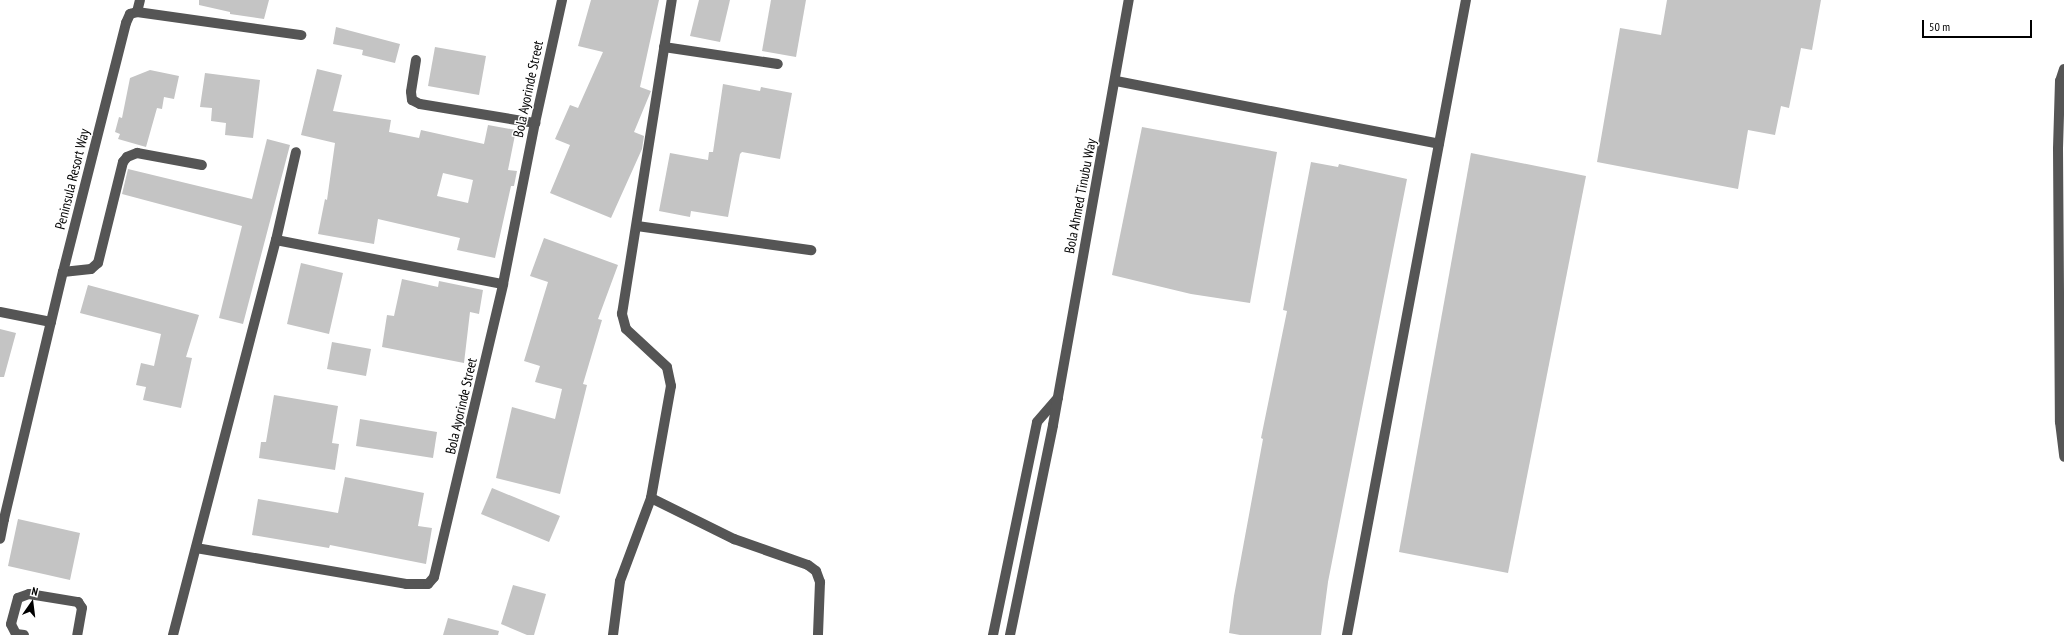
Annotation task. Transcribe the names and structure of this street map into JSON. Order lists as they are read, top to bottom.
{
  "streets": {
    "street": ["Bola Ayorinde Street", "Peninsula Resort Way", "Bola Ahmed Tinubu Way"]
  },
  "scale_bar": "50 m",
  "north": "top"
}
